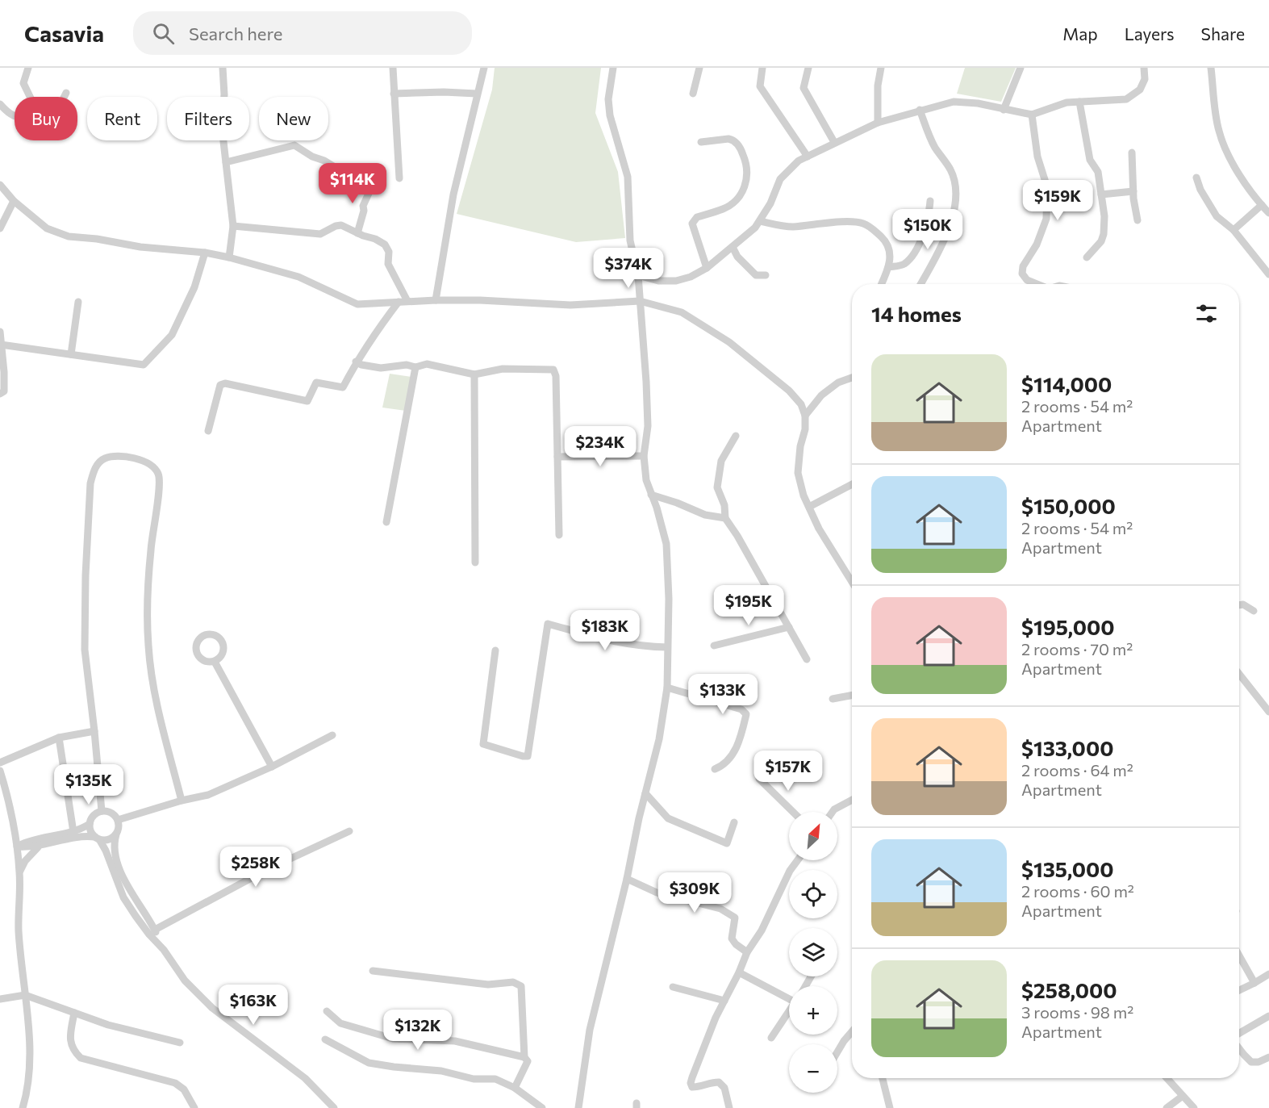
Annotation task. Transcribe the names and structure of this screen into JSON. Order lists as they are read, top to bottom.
{
  "north": "top right",
  "page": {
    "header": "Casavia",
    "search": "Search here",
    "nav": ["Map", "Layers", "Share"],
    "chip": [
      "Buy",
      "Rent",
      "Filters",
      "New"
    ],
    "price": [
      "$114K",
      "$159K",
      "$150K",
      "$374K",
      "$234K",
      "$195K",
      "$183K",
      "$133K",
      "$157K",
      "$135K",
      "$258K",
      "$309K",
      "$163K",
      "$132K"
    ],
    "heading": "14 homes",
    "list": [
      {
        "name": "$114,000",
        "note": "2 rooms · 54 m² · Apartment"
      },
      {
        "name": "$150,000",
        "note": "2 rooms · 54 m² · Apartment"
      },
      {
        "name": "$195,000",
        "note": "2 rooms · 70 m² · Apartment"
      },
      {
        "name": "$133,000",
        "note": "2 rooms · 64 m² · Apartment"
      },
      {
        "name": "$135,000",
        "note": "2 rooms · 60 m² · Apartment"
      },
      {
        "name": "$258,000",
        "note": "3 rooms · 98 m² · Apartment"
      }
    ],
    "map_buttons": ["+", "−"]
  }
}
